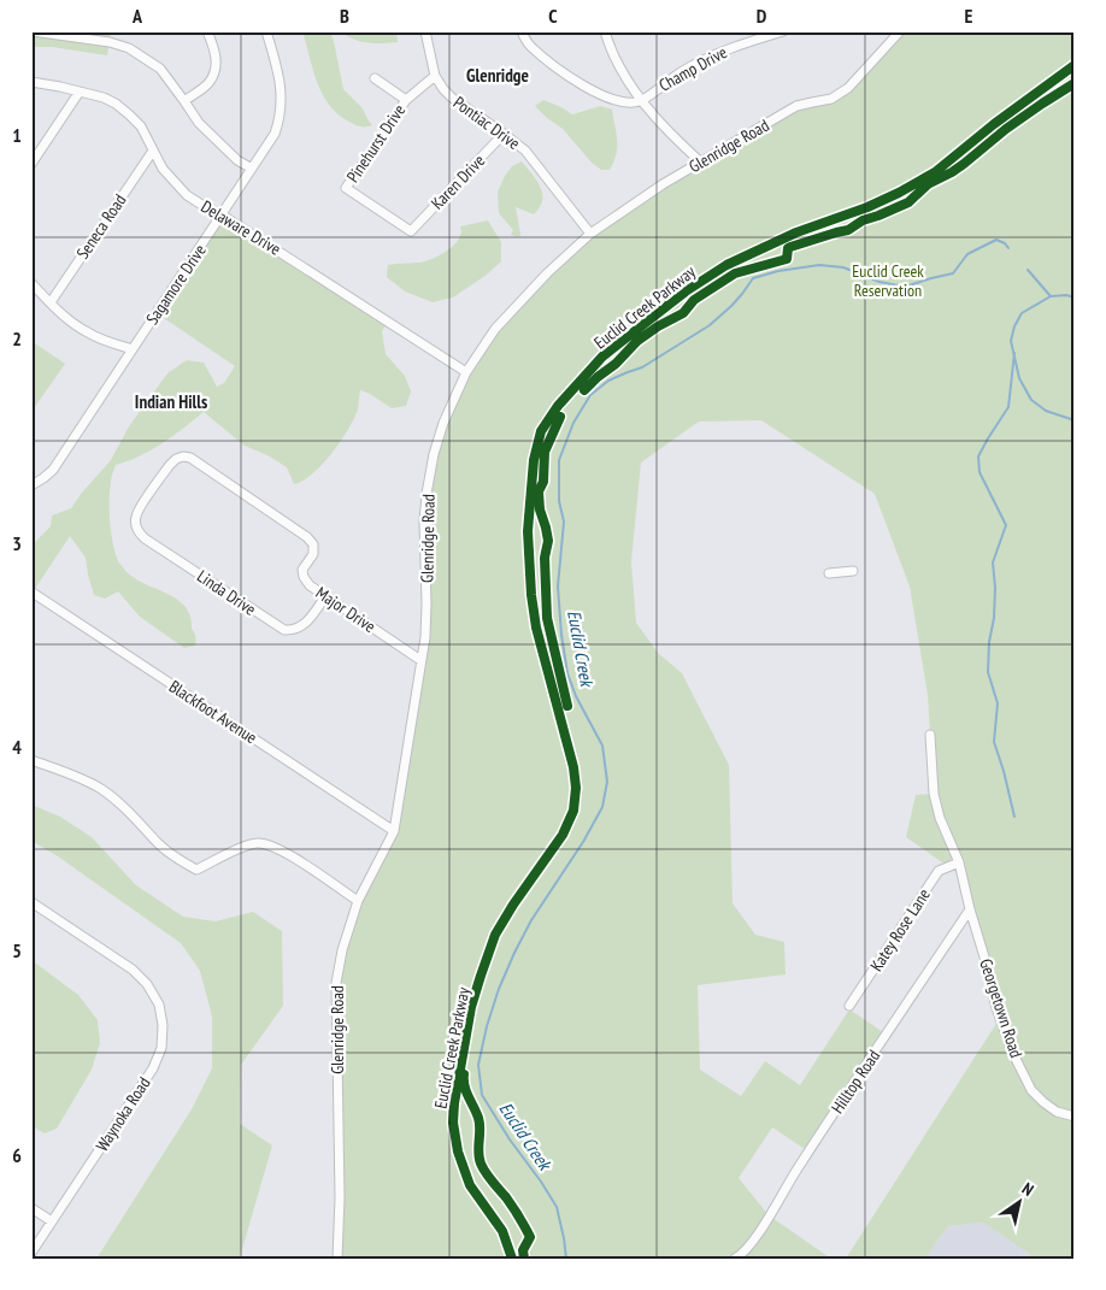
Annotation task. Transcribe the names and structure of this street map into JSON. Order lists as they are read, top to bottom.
{
  "streets": {
    "street": [
      "Champ Drive",
      "Pontiac Drive",
      "Pinehurst Drive",
      "Glenridge Road",
      "Karen Drive",
      "Seneca Road",
      "Delaware Drive",
      "Sagamore Drive",
      "Euclid Creek Parkway",
      "Linda Drive",
      "Major Drive",
      "Blackfoot Avenue",
      "Katey Rose Lane",
      "Georgetown Road",
      "Hilltop Road",
      "Waynoka Road"
    ]
  },
  "crossings": [
    ["Pontiac Drive", "Pinehurst Drive"],
    ["Pontiac Drive", "Glenridge Road"],
    ["Pontiac Drive", "Karen Drive"],
    ["Pinehurst Drive", "Karen Drive"],
    ["Glenridge Road", "Delaware Drive"],
    ["Glenridge Road", "Major Drive"],
    ["Glenridge Road", "Blackfoot Avenue"],
    ["Seneca Road", "Delaware Drive"],
    ["Delaware Drive", "Sagamore Drive"],
    ["Linda Drive", "Major Drive"],
    ["Katey Rose Lane", "Georgetown Road"],
    ["Georgetown Road", "Hilltop Road"]
  ],
  "districts": ["Glenridge", "Indian Hills"],
  "water": ["Euclid Creek"],
  "parks": ["Euclid Creek Reservation"],
  "north": "top right",
  "grid": {
    "columns": [
      "A",
      "B",
      "C",
      "D",
      "E"
    ],
    "rows": [
      "1",
      "2",
      "3",
      "4",
      "5",
      "6"
    ]
  }
}
